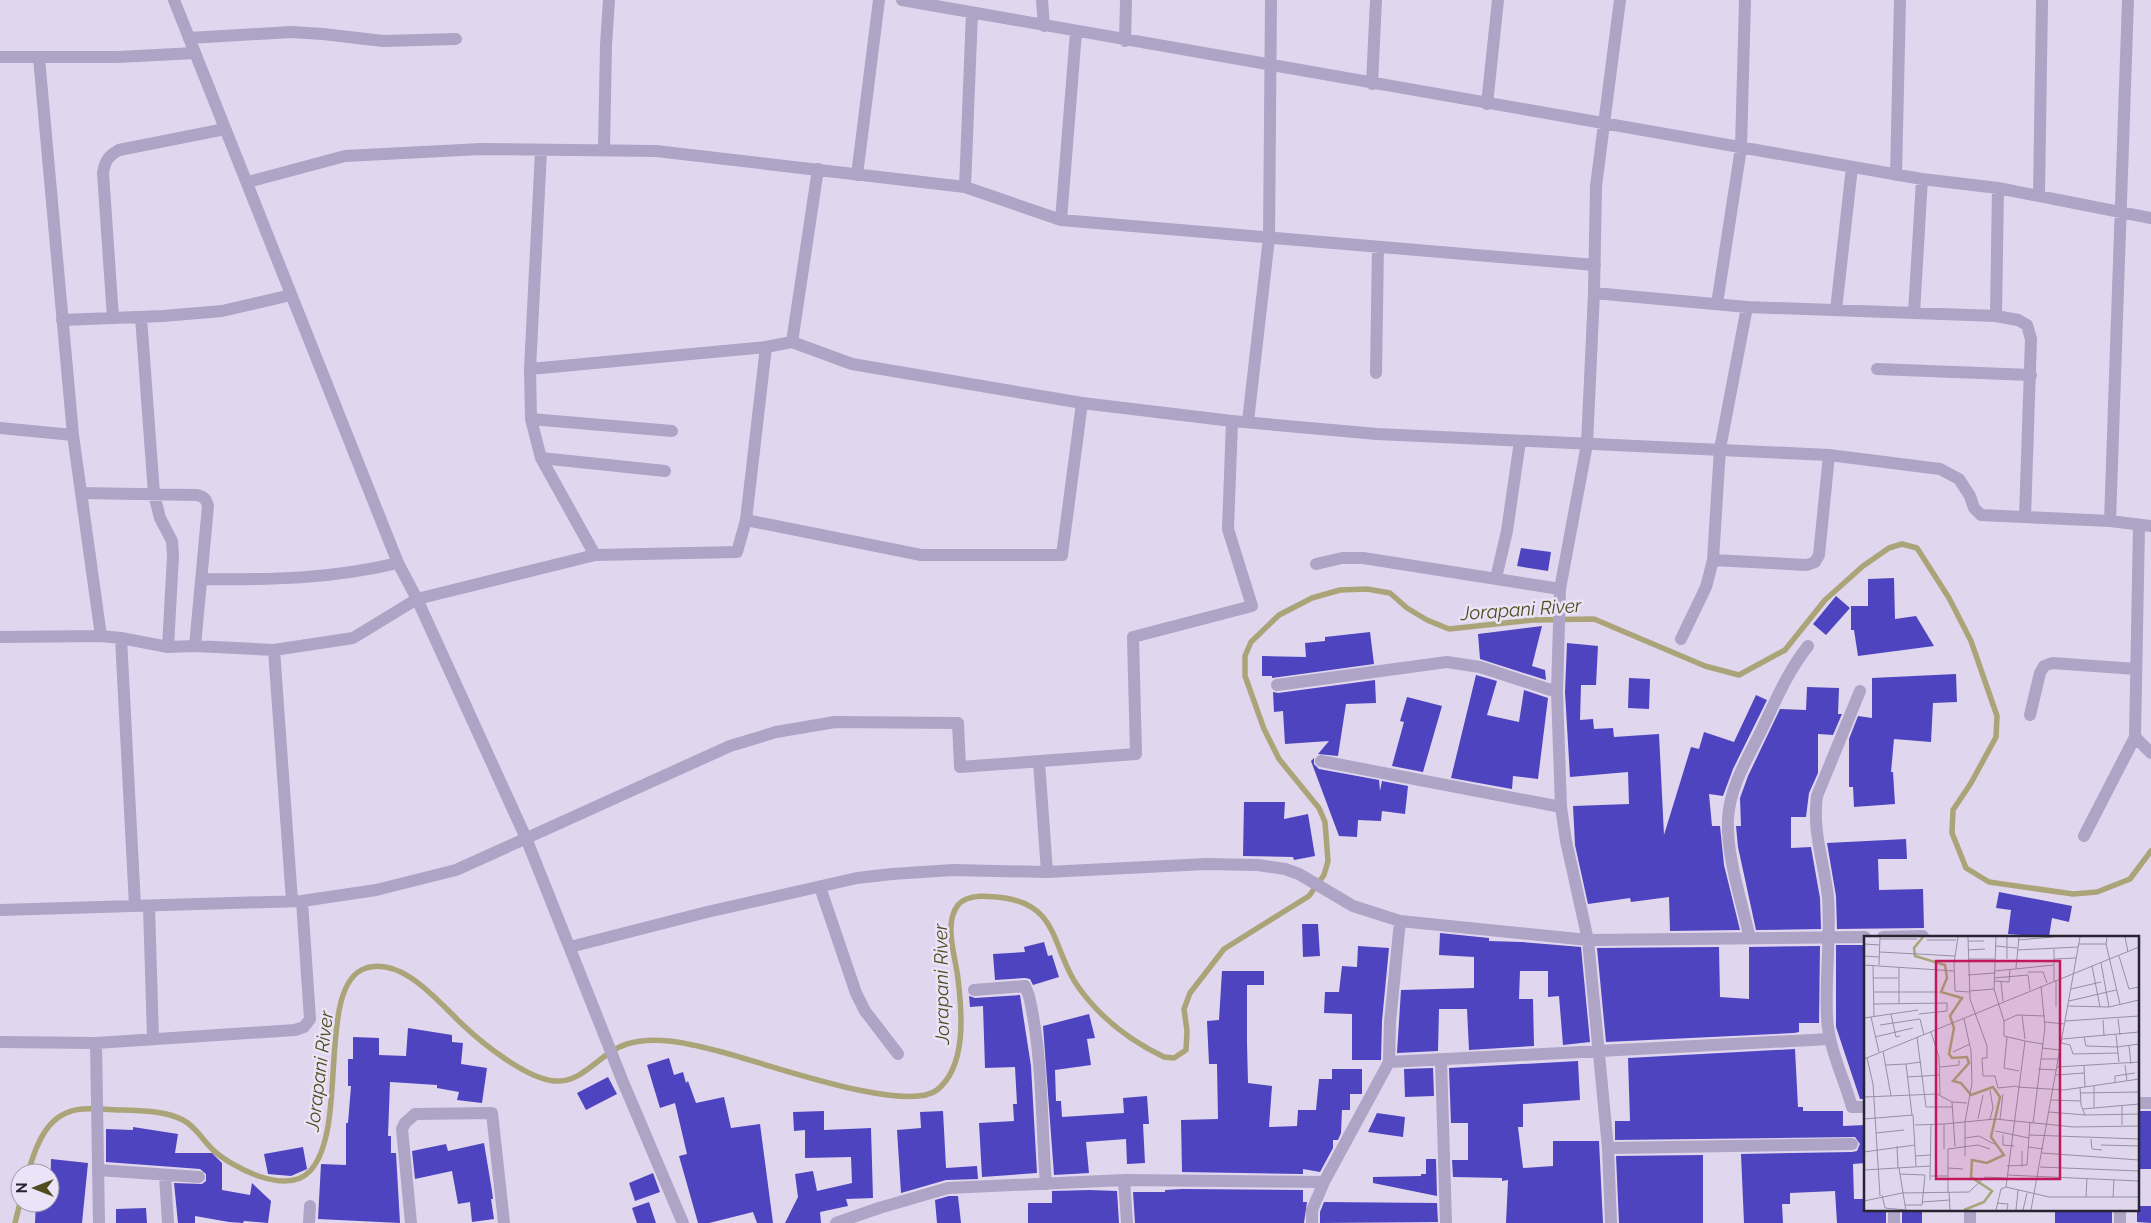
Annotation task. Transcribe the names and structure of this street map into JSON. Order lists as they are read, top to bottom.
{
  "water": ["Jorapani River"],
  "north": "left"
}
